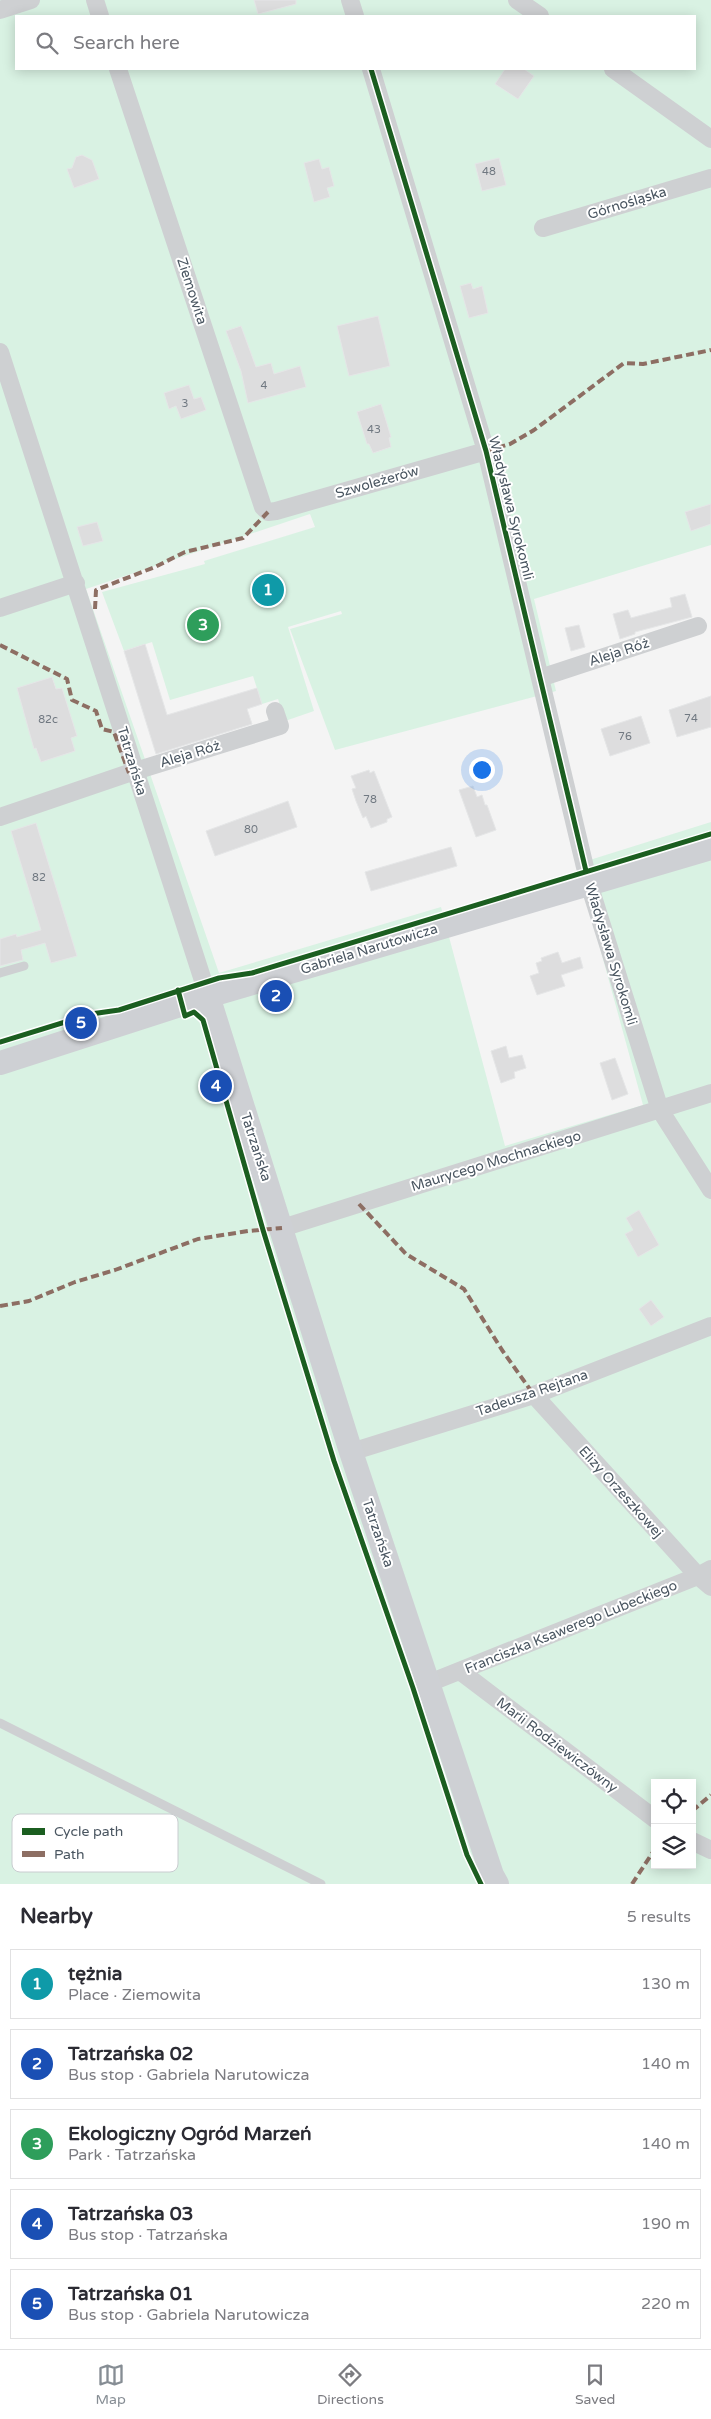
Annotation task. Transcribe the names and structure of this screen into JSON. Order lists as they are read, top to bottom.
{
  "streets": {
    "street": [
      "Górnośląska",
      "Ziemowita",
      "Szwoleżerów",
      "Władysława Syrokomli",
      "Aleja Róż",
      "Tatrzańska",
      "Gabriela Narutowicza",
      "Maurycego Mochnackiego",
      "Tadeusza Rejtana",
      "Elizy Orzeszkowej",
      "Franciszka Ksawerego Lubeckiego",
      "Marii Rodziewiczówny"
    ]
  },
  "crossings": [
    ["Ziemowita", "Szwoleżerów"],
    ["Szwoleżerów", "Władysława Syrokomli"],
    ["Władysława Syrokomli", "Aleja Róż"],
    ["Władysława Syrokomli", "Gabriela Narutowicza"],
    ["Władysława Syrokomli", "Maurycego Mochnackiego"],
    ["Aleja Róż", "Tatrzańska"],
    ["Tatrzańska", "Gabriela Narutowicza"],
    ["Tatrzańska", "Maurycego Mochnackiego"],
    ["Tatrzańska", "Tadeusza Rejtana"],
    ["Tatrzańska", "Franciszka Ksawerego Lubeckiego"],
    ["Tadeusza Rejtana", "Elizy Orzeszkowej"],
    ["Elizy Orzeszkowej", "Franciszka Ksawerego Lubeckiego"],
    ["Franciszka Ksawerego Lubeckiego", "Marii Rodziewiczówny"]
  ],
  "house_numbers": [
    "48",
    "4",
    "3",
    "43",
    "74",
    "82c",
    "76",
    "78",
    "80",
    "82"
  ],
  "legend": ["Cycle path", "Path"],
  "page": {
    "search": "Search here",
    "pins": [
      "1",
      "3",
      "2",
      "5",
      "4"
    ],
    "heading": ["Nearby", "5 results"],
    "list": [
      {
        "mark": "1",
        "name": "tężnia",
        "note": "Place · Ziemowita",
        "value": "130 m"
      },
      {
        "mark": "2",
        "name": "Tatrzańska 02",
        "note": "Bus stop · Gabriela Narutowicza",
        "value": "140 m"
      },
      {
        "mark": "3",
        "name": "Ekologiczny Ogród Marzeń",
        "note": "Park · Tatrzańska",
        "value": "140 m"
      },
      {
        "mark": "4",
        "name": "Tatrzańska 03",
        "note": "Bus stop · Tatrzańska",
        "value": "190 m"
      },
      {
        "mark": "5",
        "name": "Tatrzańska 01",
        "note": "Bus stop · Gabriela Narutowicza",
        "value": "220 m"
      }
    ],
    "nav": ["Map", "Directions", "Saved"]
  }
}
